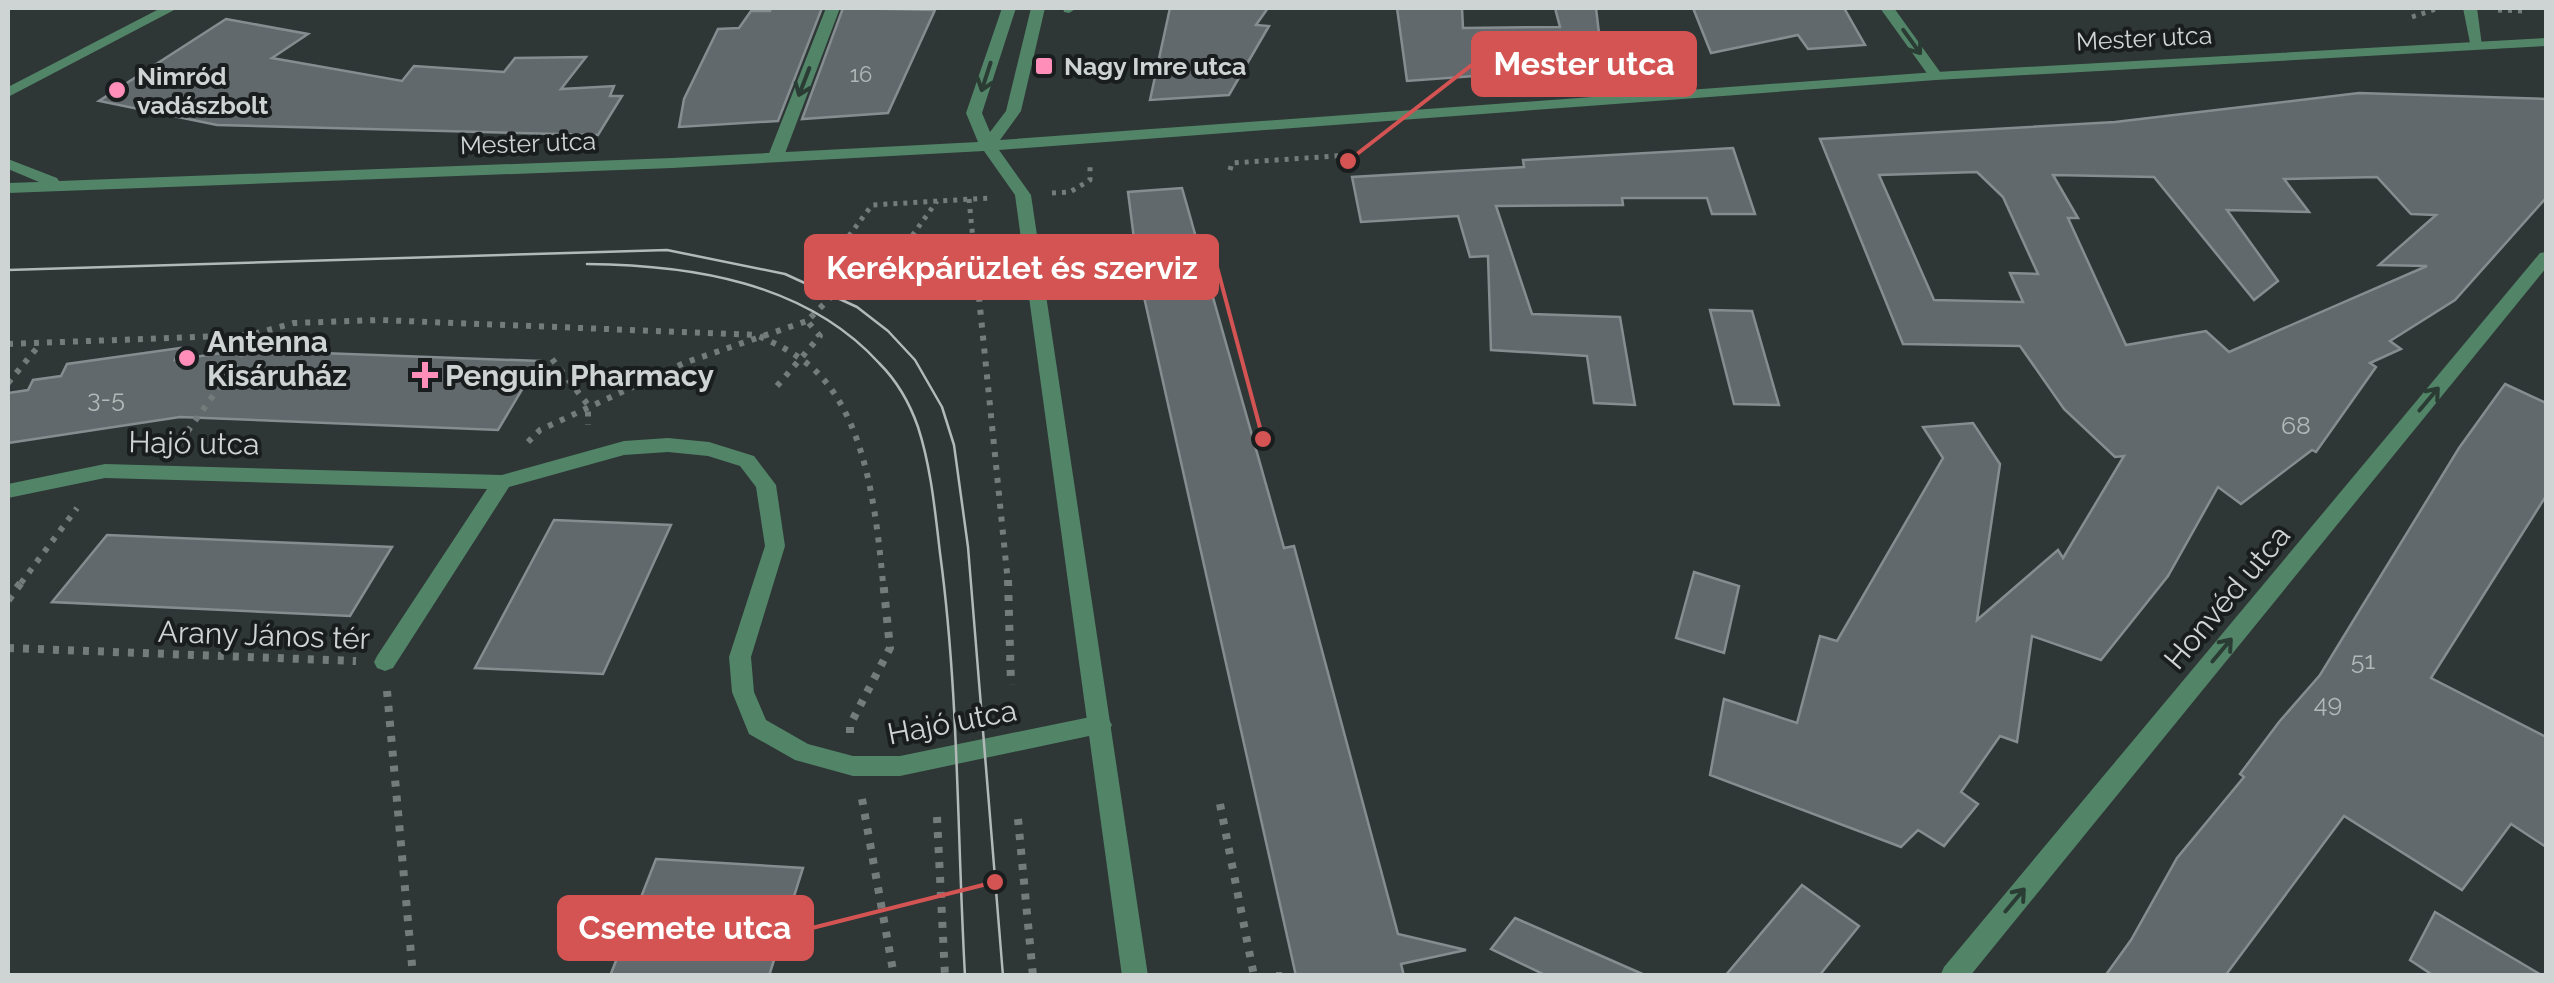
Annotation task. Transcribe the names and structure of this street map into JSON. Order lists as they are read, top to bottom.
{
  "streets": {
    "street": ["Mester utca", "Hajó utca", "Honvéd utca"],
    "path": ["Arany János tér"]
  },
  "one_way": ["Honvéd utca"],
  "places": {
    "transit": ["Nagy Imre utca"],
    "other": [
      "Nimród vadászbolt",
      "Mester utca",
      "Antenna Kisáruház",
      "Kerékpárüzlet és szerviz",
      "Csemete utca"
    ],
    "health": ["Penguin Pharmacy"]
  },
  "house_numbers": [
    "16",
    "3-5",
    "68",
    "51",
    "49"
  ]
}
